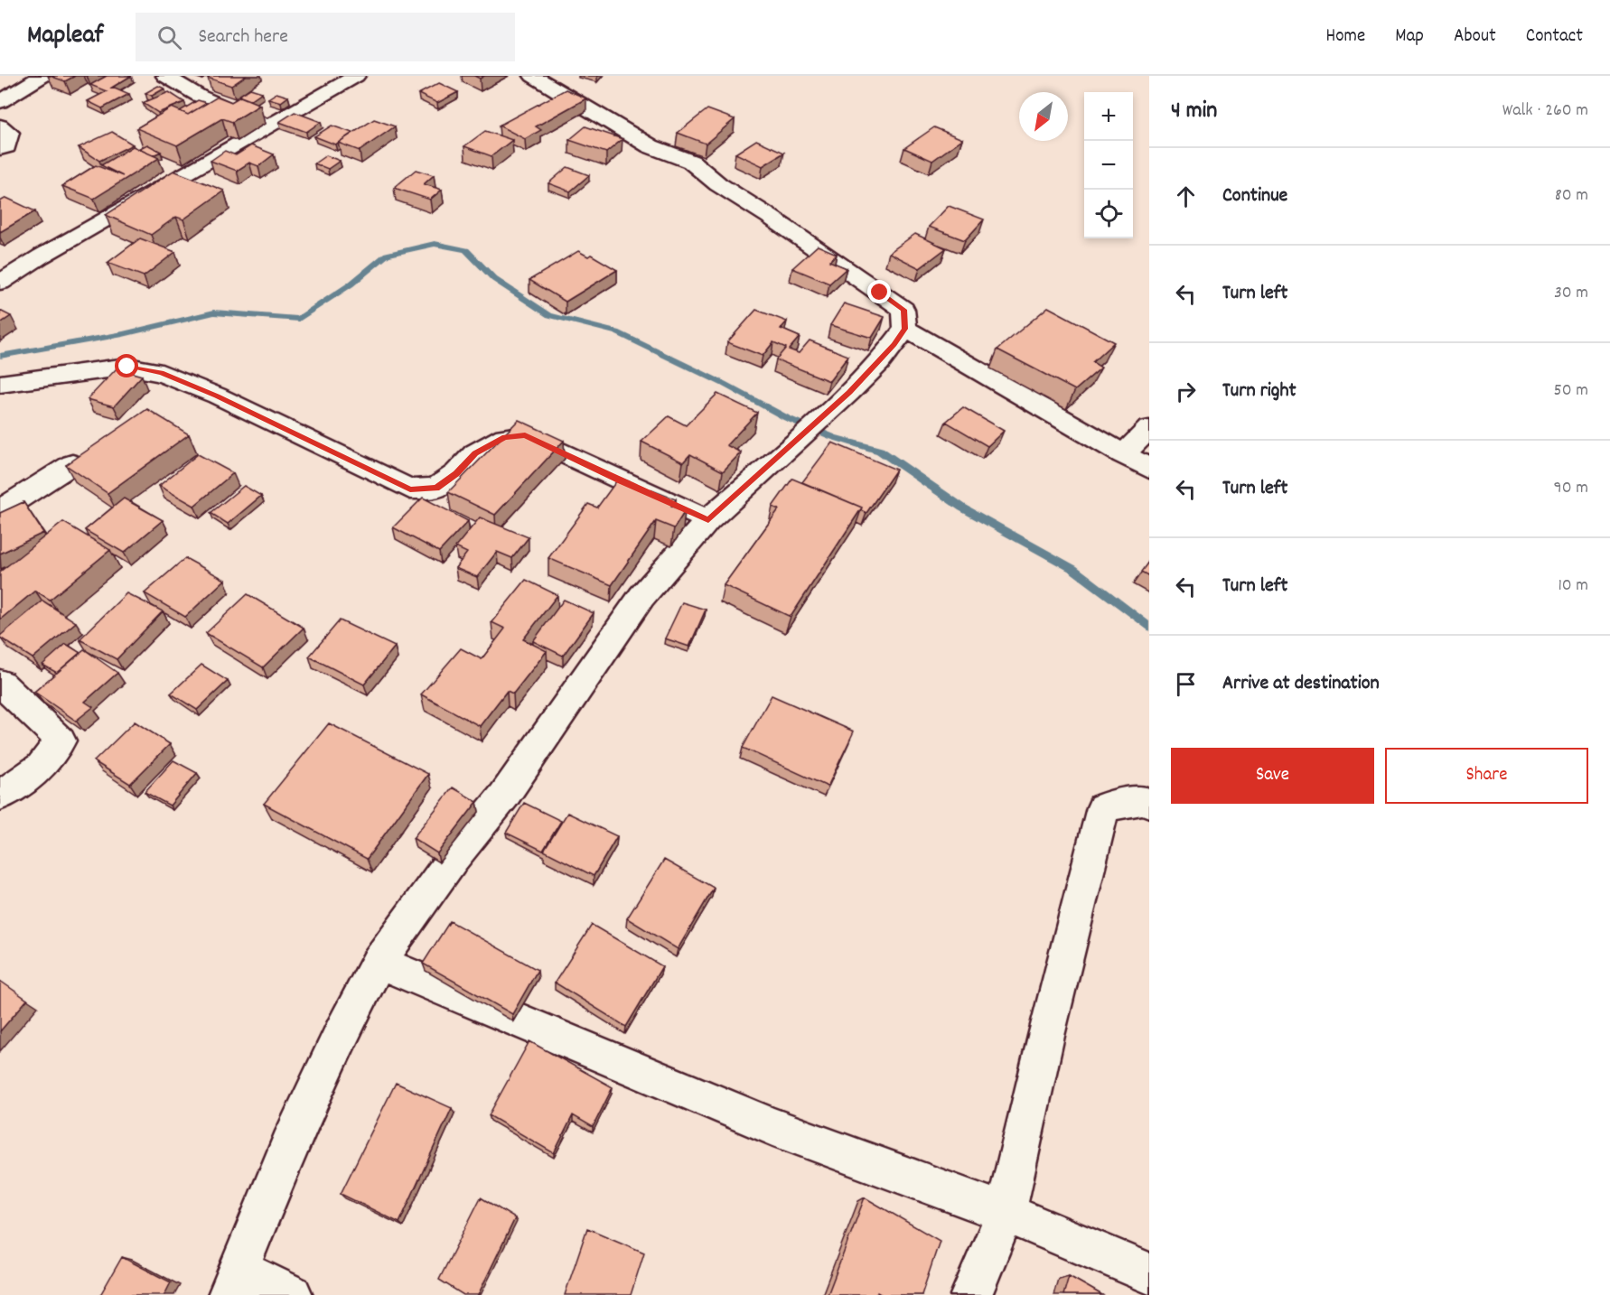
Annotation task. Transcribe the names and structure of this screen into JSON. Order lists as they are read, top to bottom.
{
  "north": "bottom left",
  "page": {
    "header": "Mapleaf",
    "search": "Search here",
    "nav": [
      "Home",
      "Map",
      "About",
      "Contact"
    ],
    "heading": ["4 min", "Walk · 260 m"],
    "map_buttons": ["+", "−"],
    "list": [
      ["Continue", "80 m"],
      ["Turn left", "30 m"],
      ["Turn right", "50 m"],
      ["Turn left", "90 m"],
      ["Turn left", "10 m"],
      "Arrive at destination"
    ],
    "buttons": ["Save", "Share"]
  }
}
